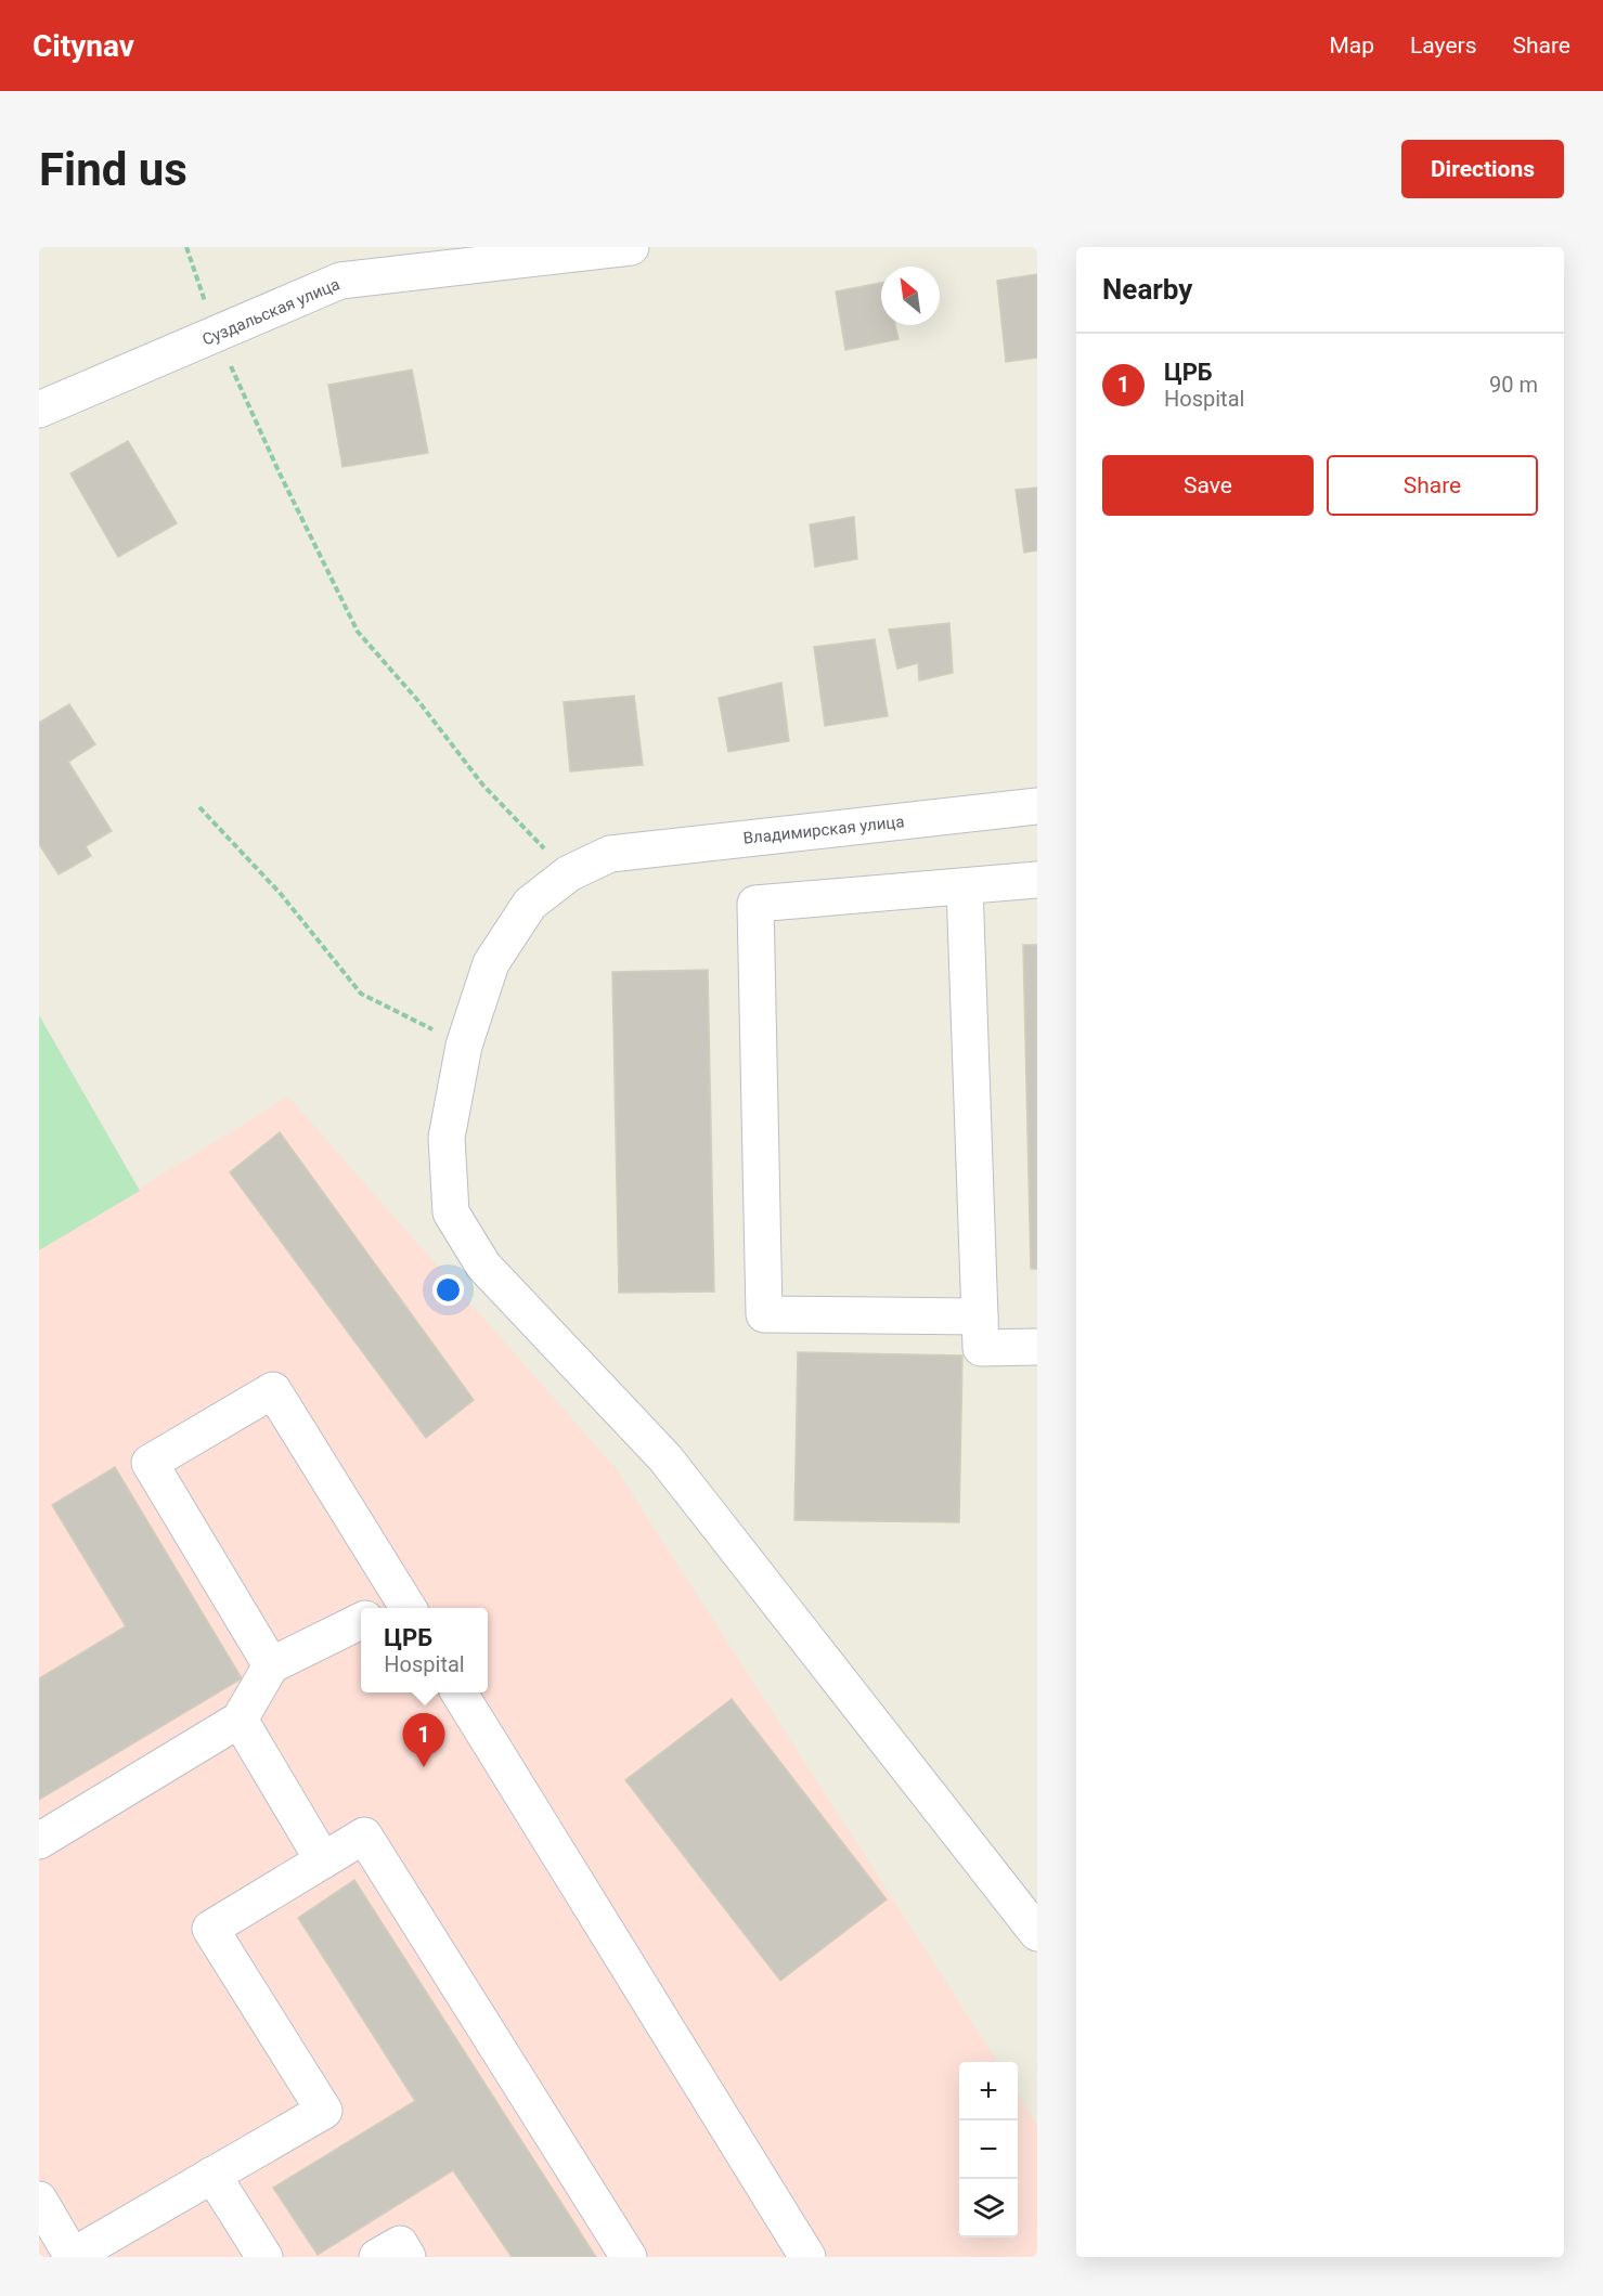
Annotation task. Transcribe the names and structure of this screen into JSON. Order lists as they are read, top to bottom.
{
  "streets": {
    "street": ["Суздальская улица", "Владимирская улица"]
  },
  "north": "top left",
  "page": {
    "header": "Citynav",
    "nav": ["Map", "Layers", "Share"],
    "buttons": [
      "Directions",
      ["Save", "Share"]
    ],
    "title": "Find us",
    "heading": "Nearby",
    "list": [
      {
        "mark": "1",
        "name": "ЦРБ",
        "note": "Hospital",
        "value": "90 m"
      }
    ],
    "popup": ["ЦРБ", "Hospital"],
    "pins": "1",
    "map_buttons": ["+", "−"]
  }
}
